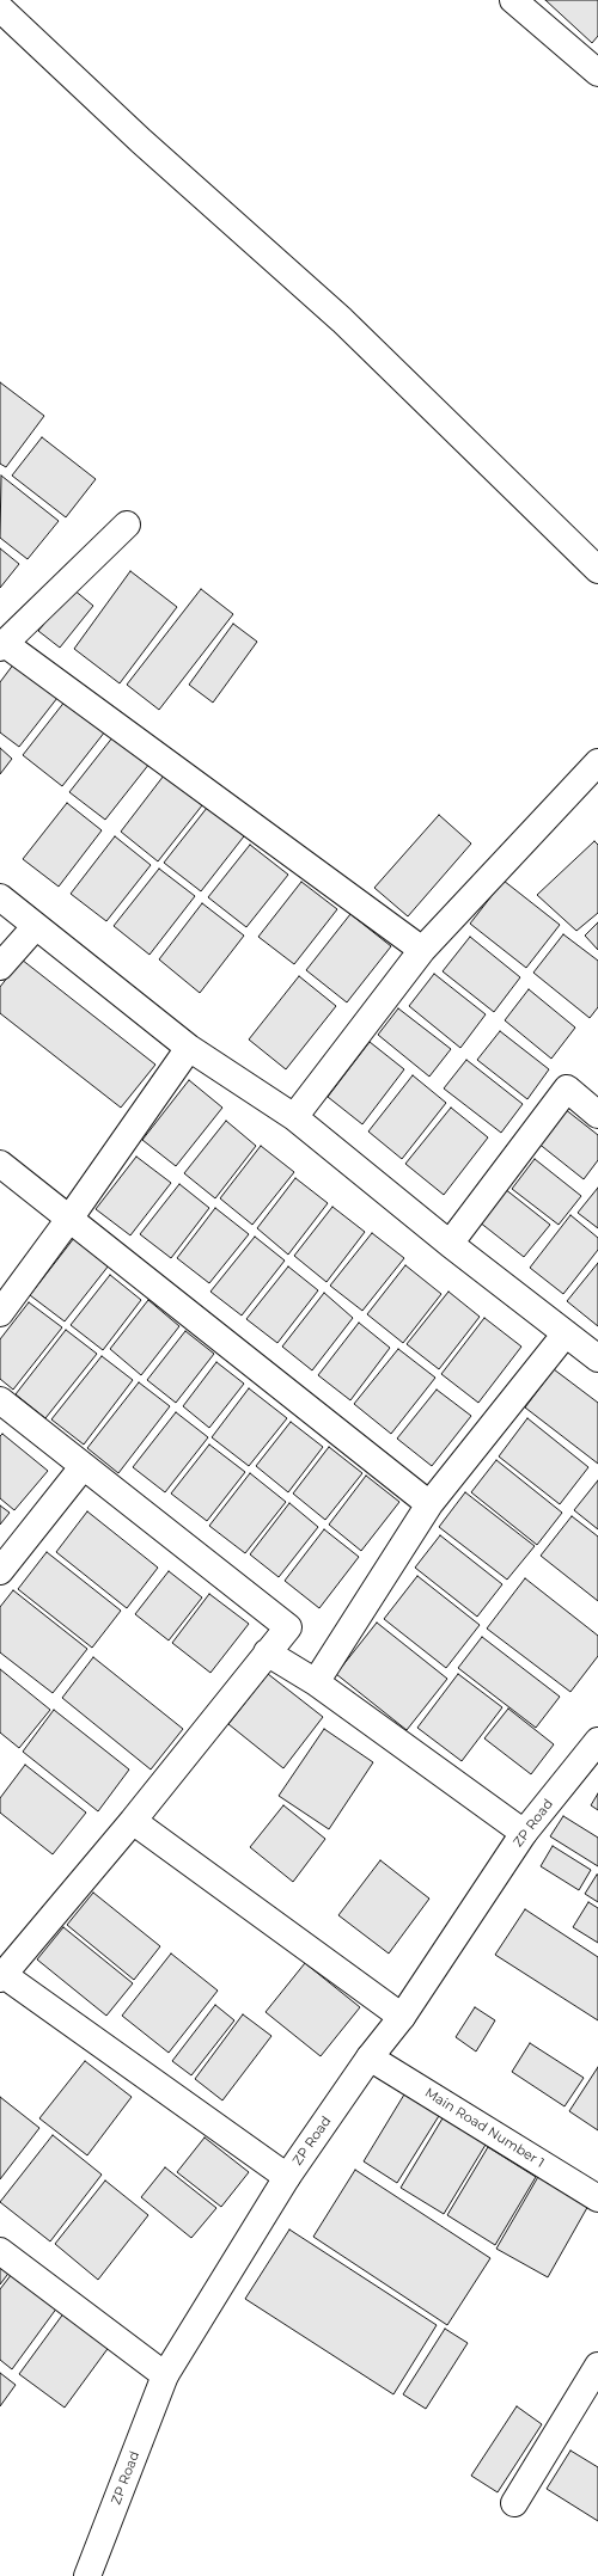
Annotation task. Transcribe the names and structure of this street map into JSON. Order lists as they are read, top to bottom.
{
  "streets": {
    "street": ["ZP Road", "Main Road Number 1"]
  },
  "crossings": [
    ["ZP Road", "Main Road Number 1"]
  ]
}
